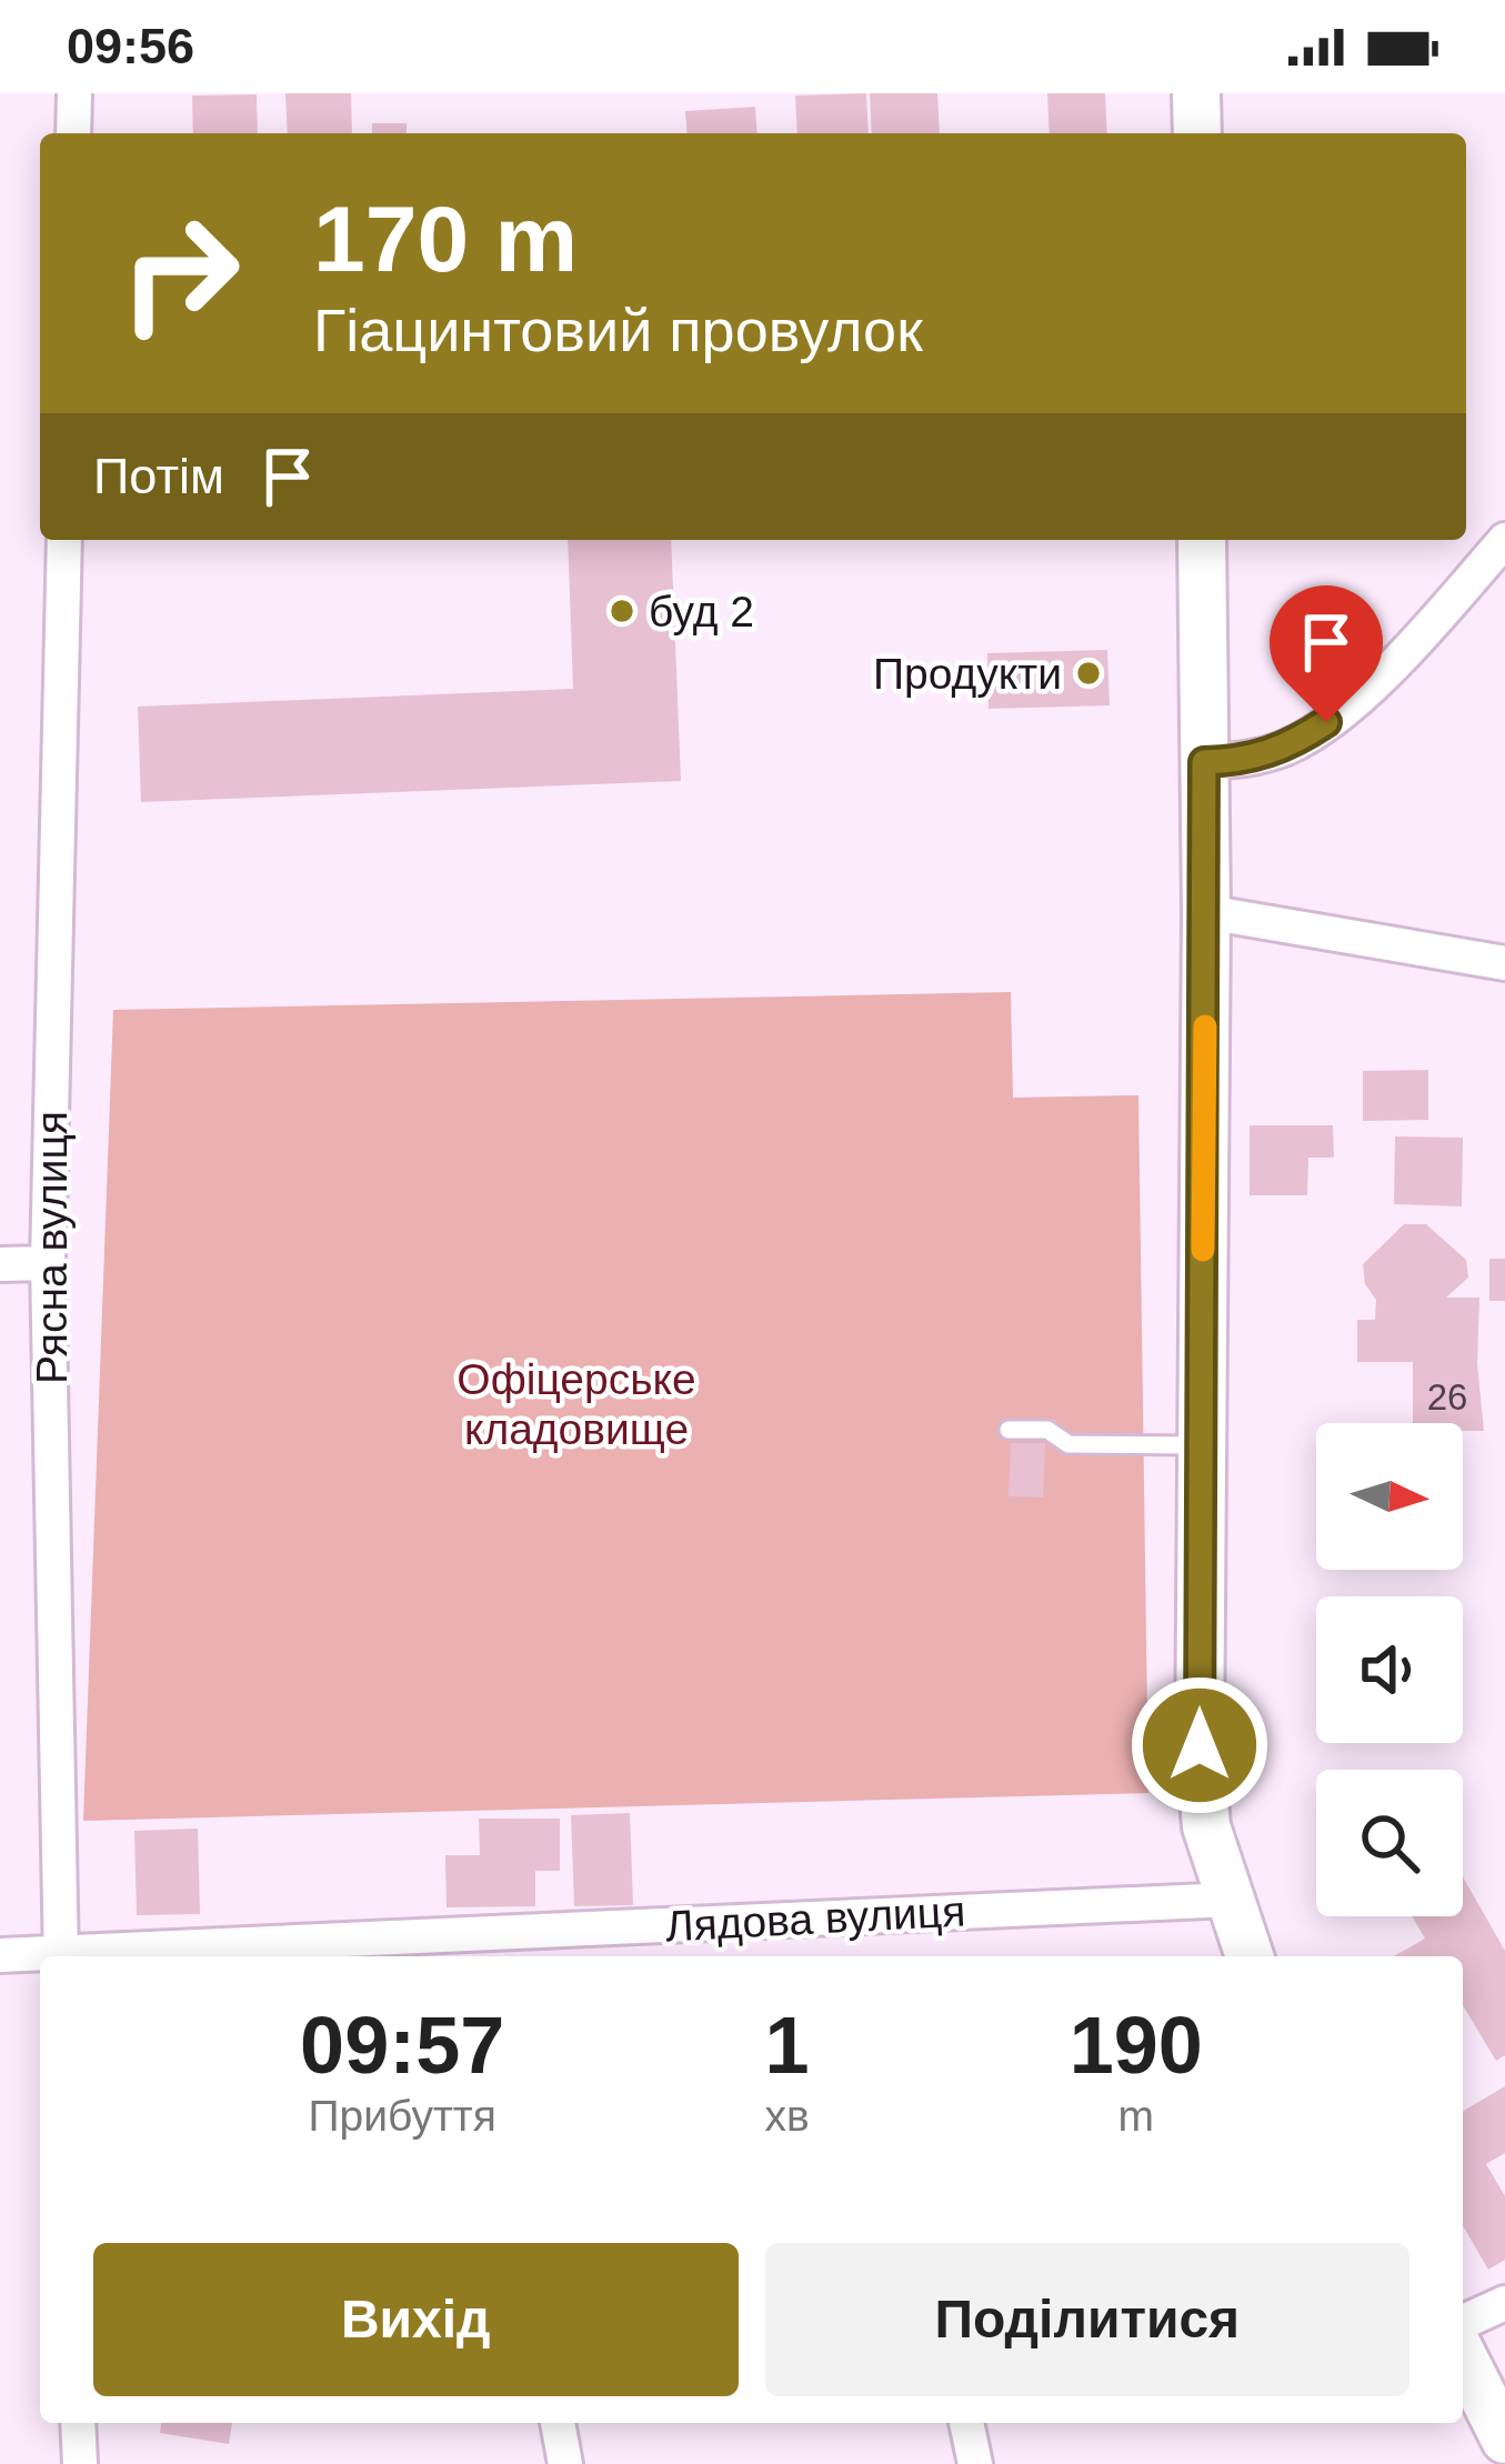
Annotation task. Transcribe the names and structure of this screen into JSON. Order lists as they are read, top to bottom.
{
  "streets": {
    "street": ["Рясна вулиця", "Лядова вулиця"]
  },
  "parks": ["Офіцерське кладовище"],
  "places": ["буд 2", "Продукти"],
  "house_numbers": ["26"],
  "north": "right",
  "page": {
    "status": "09:56",
    "turn": ["170 m", "Гіацинтовий провулок"],
    "then": "Потім",
    "eta": [
      "09:57",
      "Прибуття",
      "1",
      "хв",
      "190",
      "m"
    ],
    "buttons": ["Вихід", "Поділитися"]
  }
}
